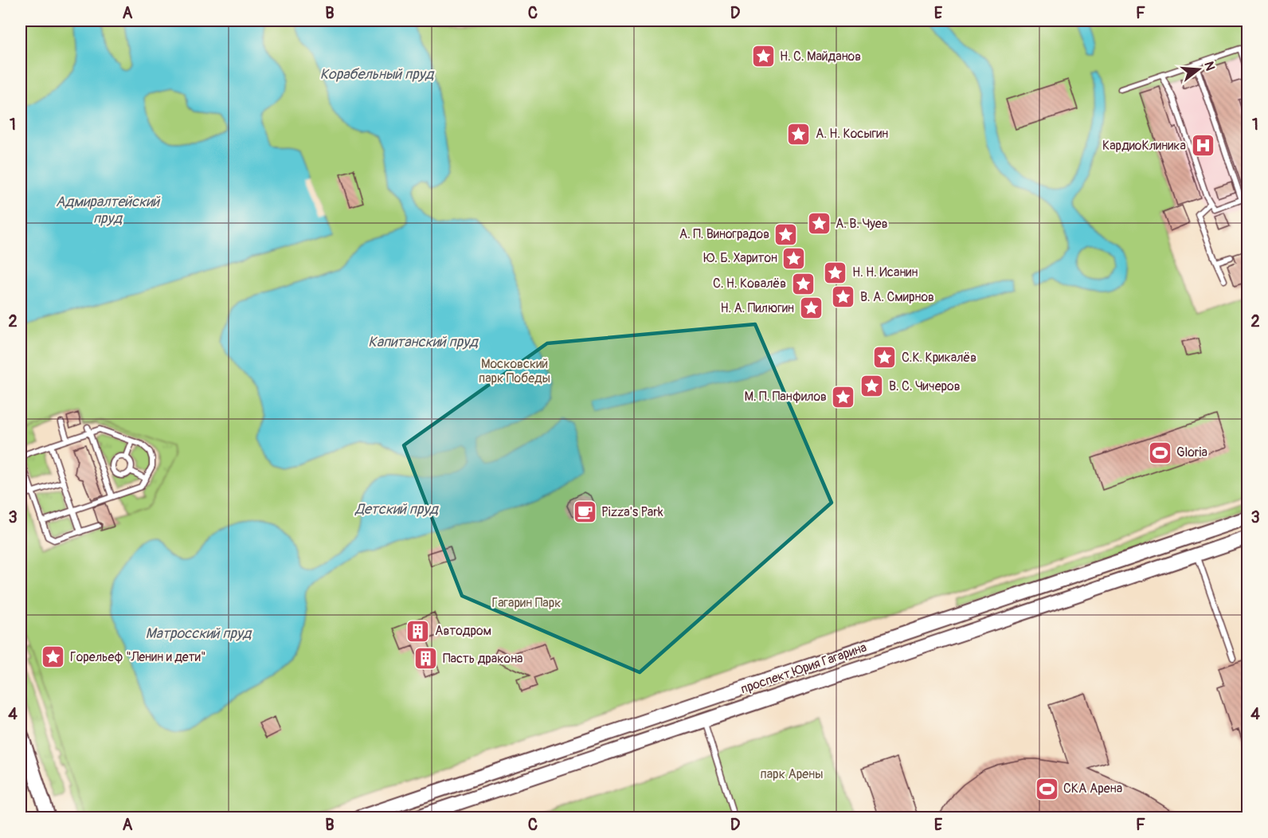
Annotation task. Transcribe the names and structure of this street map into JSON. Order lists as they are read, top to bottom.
{
  "streets": {
    "main road": ["проспект Юрия Гагарина"]
  },
  "water": [
    "Корабельный пруд",
    "Адмиралтейский пруд",
    "Капитанский пруд",
    "Детский пруд",
    "Матросский пруд"
  ],
  "parks": ["Московский парк Победы", "Гагарин Парк", "парк Арены"],
  "places": {
    "place": [
      "Н. С. Майданов",
      "А. Н. Косыгин",
      "А. В. Чуев",
      "А. П. Виноградов",
      "Ю. Б. Харитон",
      "Н. Н. Исанин",
      "С. Н. Ковалёв",
      "В. А. Смирнов",
      "Н. А. Пилюгин",
      "С.К. Крикалёв",
      "В. С. Чичеров",
      "М. П. Панфилов",
      "Горельеф \"Ленин и дети\""
    ],
    "hospital": ["КардиоКлиника"],
    "sports": ["Gloria", "СКА Арена"],
    "cafe": ["Pizza's Park"],
    "building": ["Автодром", "Пасть дракона"]
  },
  "north": "right",
  "grid": {
    "columns": [
      "A",
      "B",
      "C",
      "D",
      "E",
      "F"
    ],
    "rows": [
      "1",
      "2",
      "3",
      "4"
    ]
  }
}
